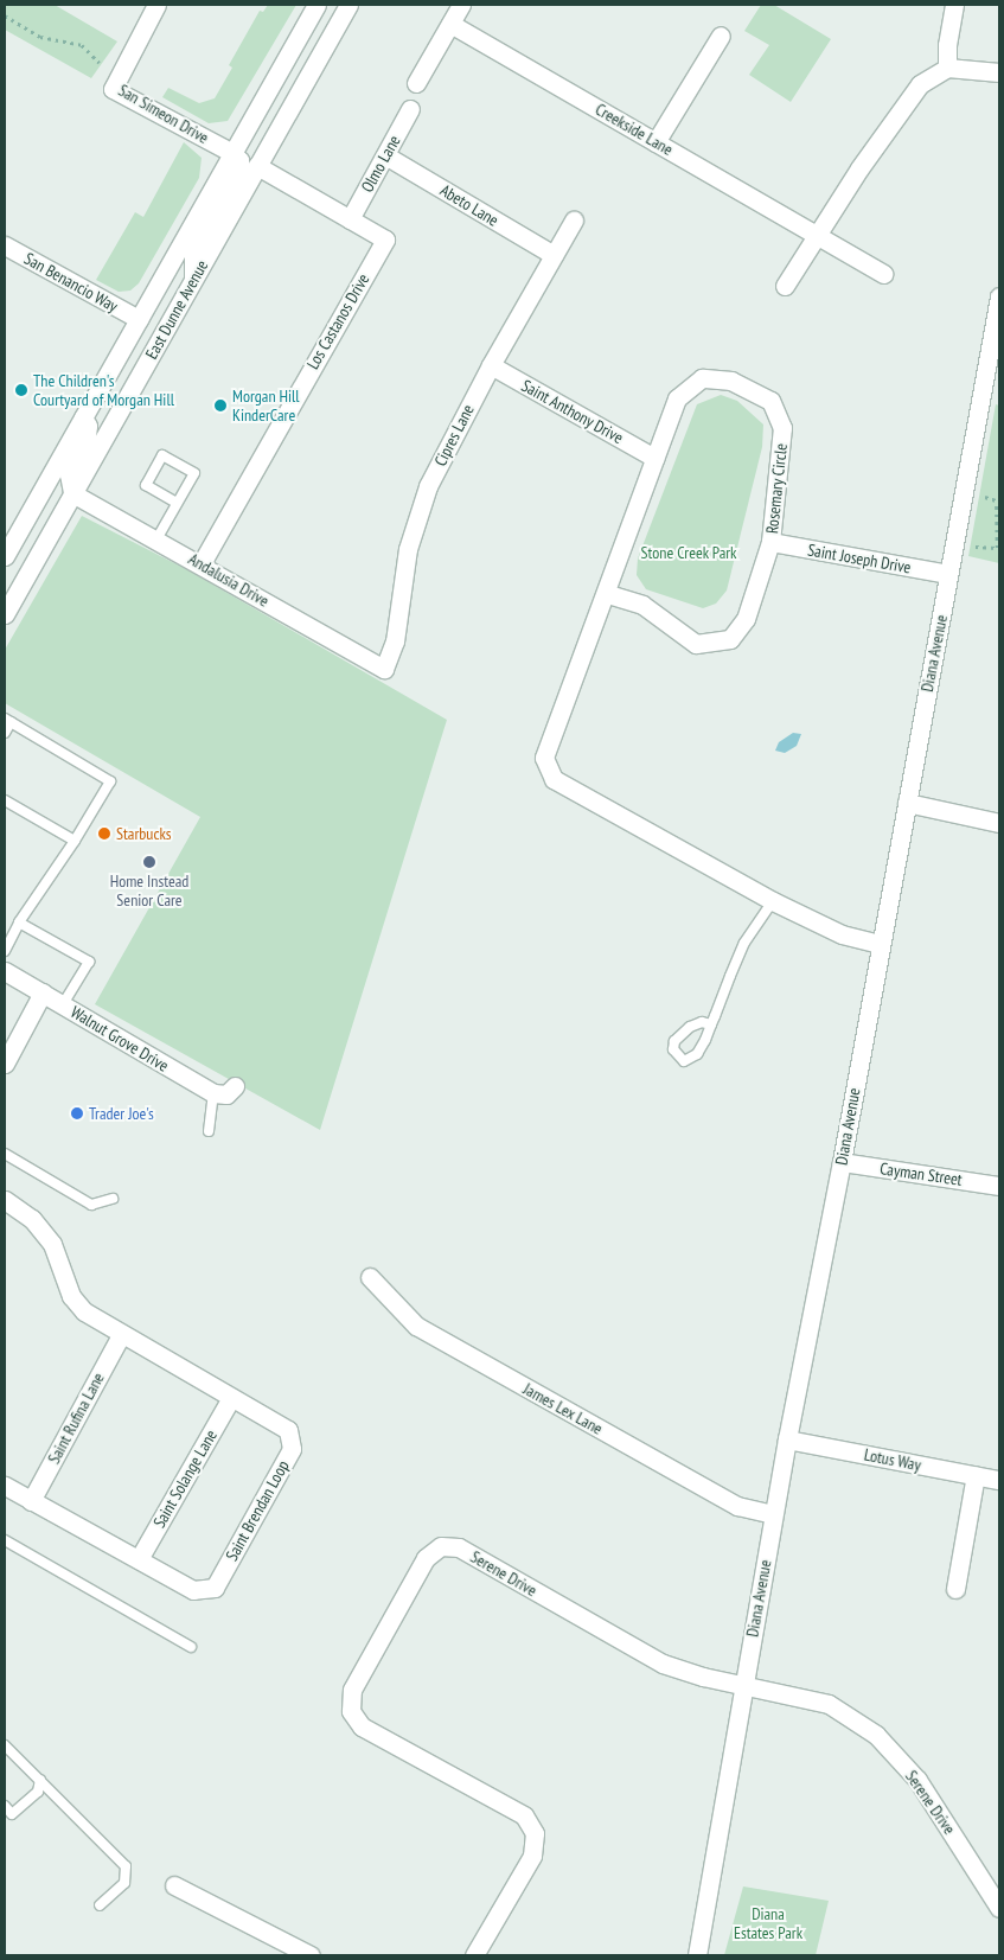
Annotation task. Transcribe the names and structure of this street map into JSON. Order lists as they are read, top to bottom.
{
  "streets": {
    "street": [
      "San Simeon Drive",
      "Creekside Lane",
      "Olmo Lane",
      "Abeto Lane",
      "San Benancio Way",
      "East Dunne Avenue",
      "Los Castanos Drive",
      "Saint Anthony Drive",
      "Cipres Lane",
      "Rosemary Circle",
      "Saint Joseph Drive",
      "Andalusia Drive",
      "Diana Avenue",
      "Walnut Grove Drive",
      "Cayman Street",
      "James Lex Lane",
      "Saint Rufina Lane",
      "Lotus Way",
      "Saint Solange Lane",
      "Saint Brendan Loop",
      "Serene Drive"
    ]
  },
  "crossings": [
    ["San Simeon Drive", "East Dunne Avenue"],
    ["Olmo Lane", "Abeto Lane"],
    ["Olmo Lane", "Los Castanos Drive"],
    ["Abeto Lane", "Cipres Lane"],
    ["San Benancio Way", "East Dunne Avenue"],
    ["East Dunne Avenue", "Los Castanos Drive"],
    ["East Dunne Avenue", "Andalusia Drive"],
    ["Los Castanos Drive", "Andalusia Drive"],
    ["Saint Anthony Drive", "Cipres Lane"],
    ["Saint Anthony Drive", "Rosemary Circle"],
    ["Cipres Lane", "Andalusia Drive"],
    ["Rosemary Circle", "Saint Joseph Drive"],
    ["Rosemary Circle", "Diana Avenue"],
    ["Saint Joseph Drive", "Diana Avenue"],
    ["Diana Avenue", "Cayman Street"],
    ["Diana Avenue", "James Lex Lane"],
    ["Diana Avenue", "Lotus Way"],
    ["Diana Avenue", "Serene Drive"],
    ["Saint Rufina Lane", "Saint Brendan Loop"],
    ["Saint Solange Lane", "Saint Brendan Loop"]
  ],
  "parks": ["Stone Creek Park", "Diana Estates Park"],
  "places": [
    "The Children's Courtyard of Morgan Hill",
    "Morgan Hill KinderCare",
    "Starbucks",
    "Home Instead Senior Care",
    "Trader Joe's"
  ]
}
